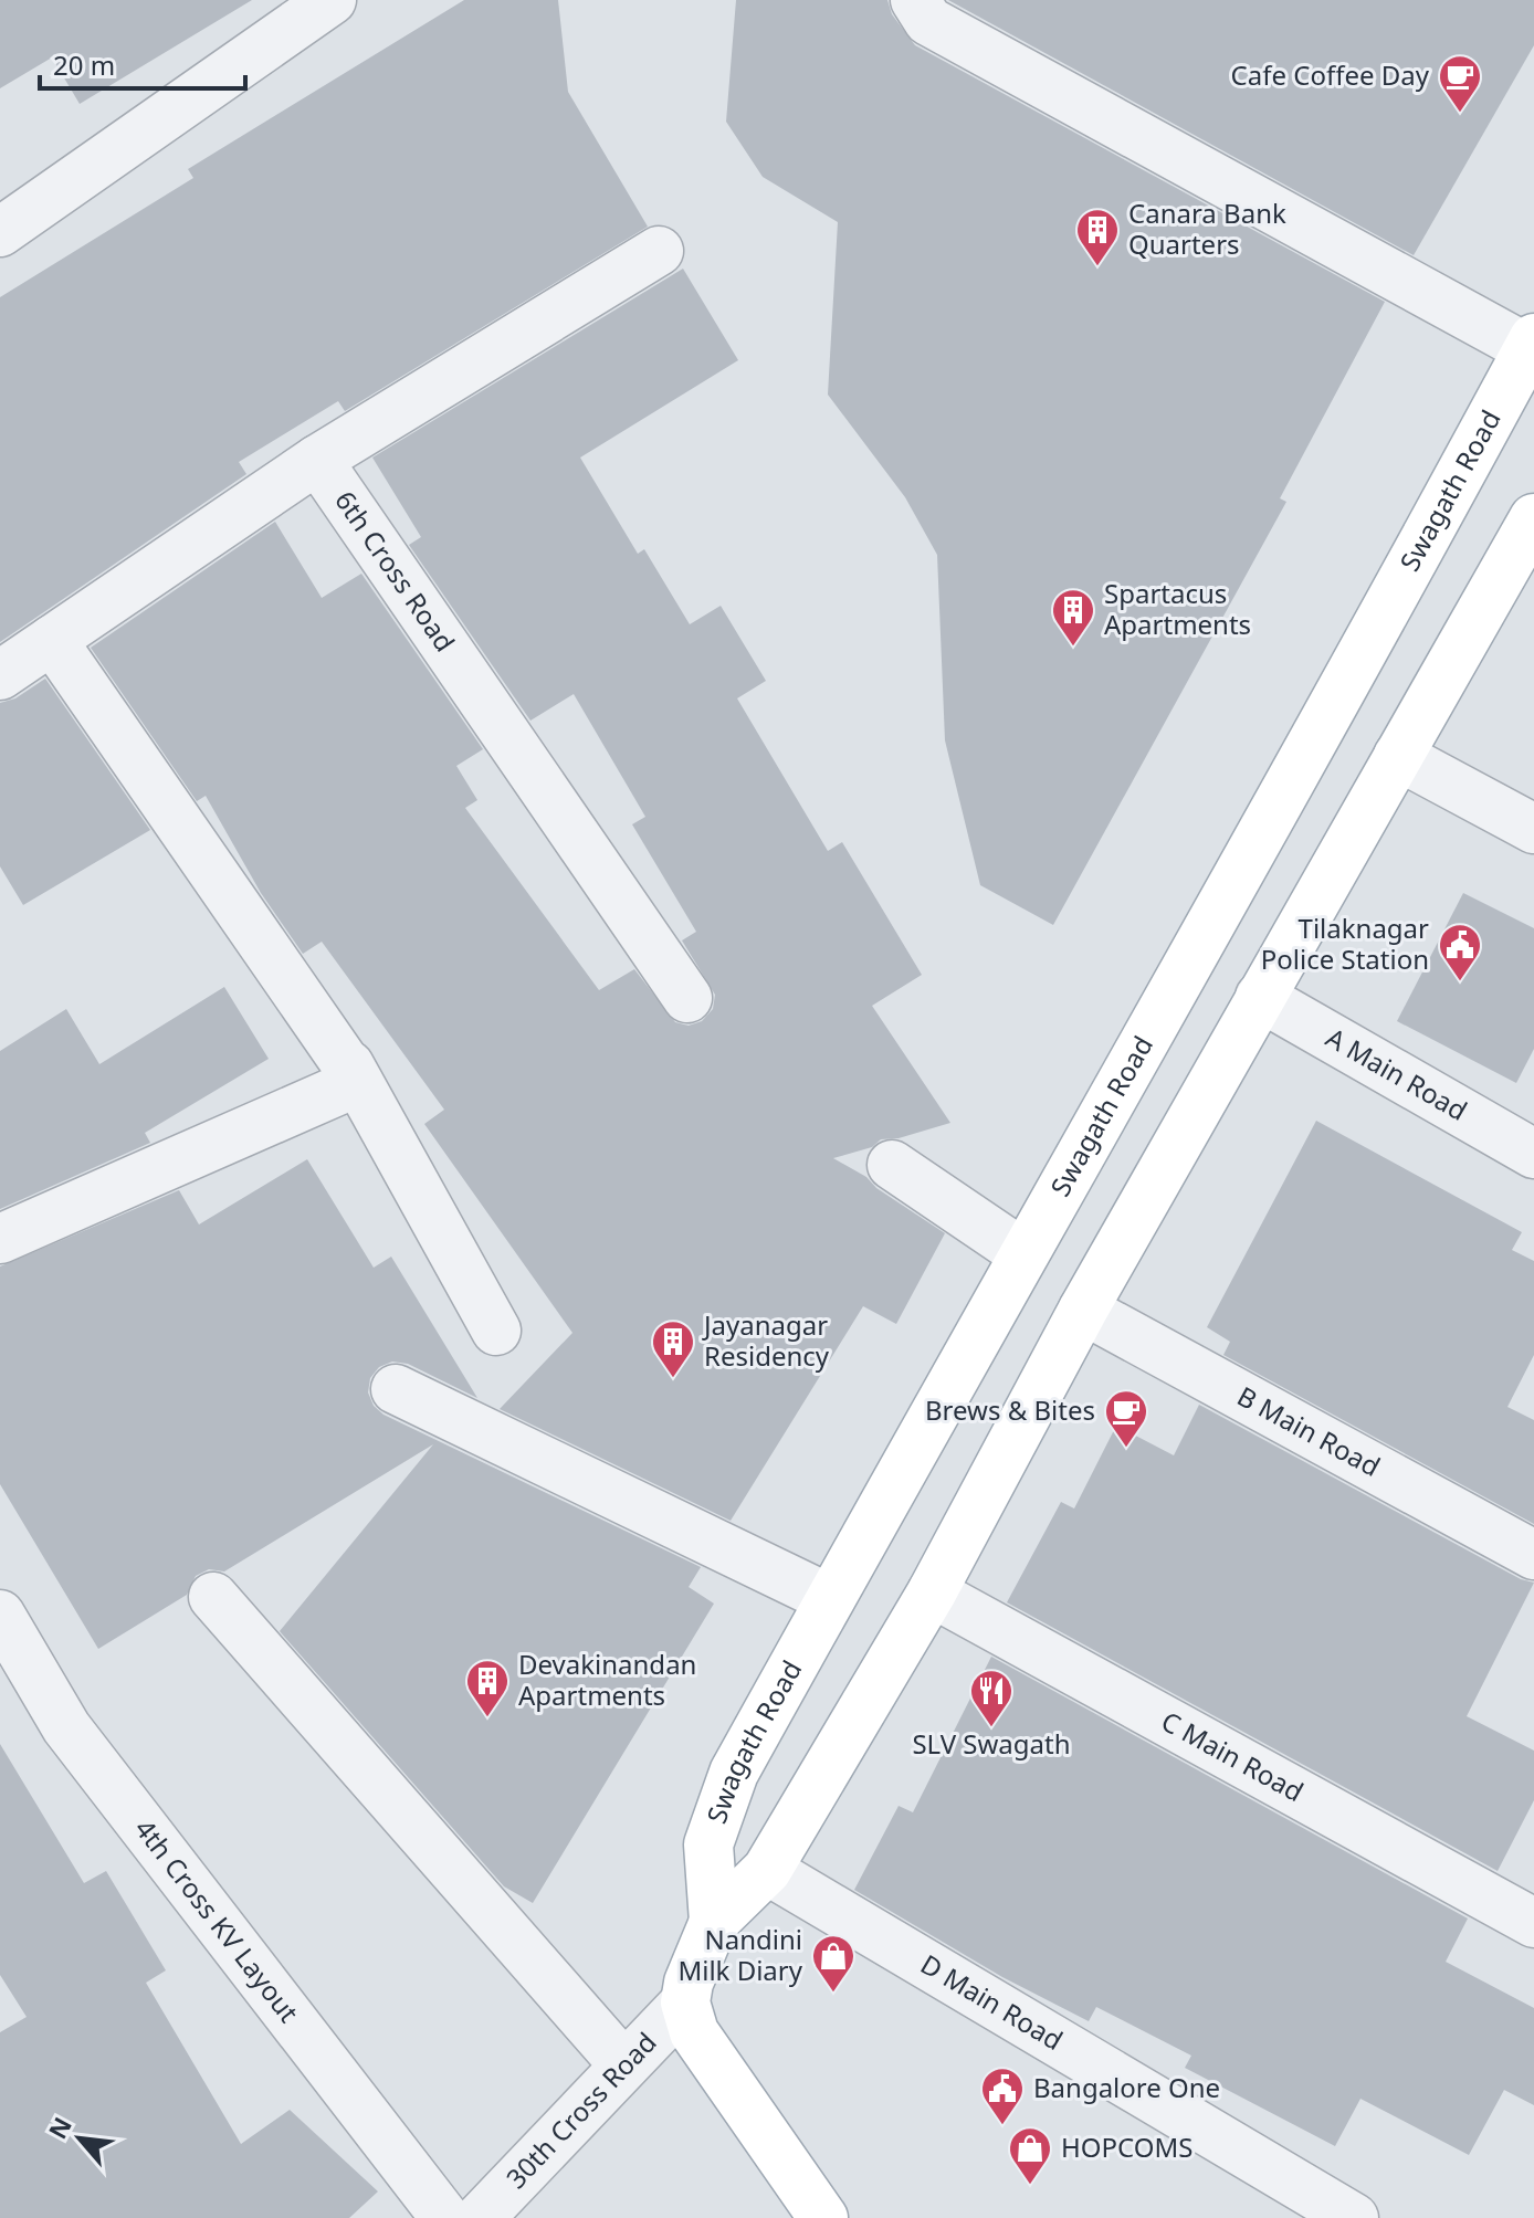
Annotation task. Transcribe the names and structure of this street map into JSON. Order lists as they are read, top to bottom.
{
  "streets": {
    "main road": ["Swagath Road"],
    "street": [
      "6th Cross Road",
      "A Main Road",
      "B Main Road",
      "C Main Road",
      "4th Cross KV Layout",
      "D Main Road",
      "30th Cross Road"
    ]
  },
  "places": {
    "cafe": ["Cafe Coffee Day", "Brews & Bites"],
    "building": [
      "Canara Bank Quarters",
      "Spartacus Apartments",
      "Jayanagar Residency",
      "Devakinandan Apartments"
    ],
    "public building": ["Tilaknagar Police Station", "Bangalore One"],
    "restaurant": ["SLV Swagath"],
    "shop": ["Nandini Milk Diary", "HOPCOMS"]
  },
  "scale_bar": "20 m",
  "north": "top left"
}
